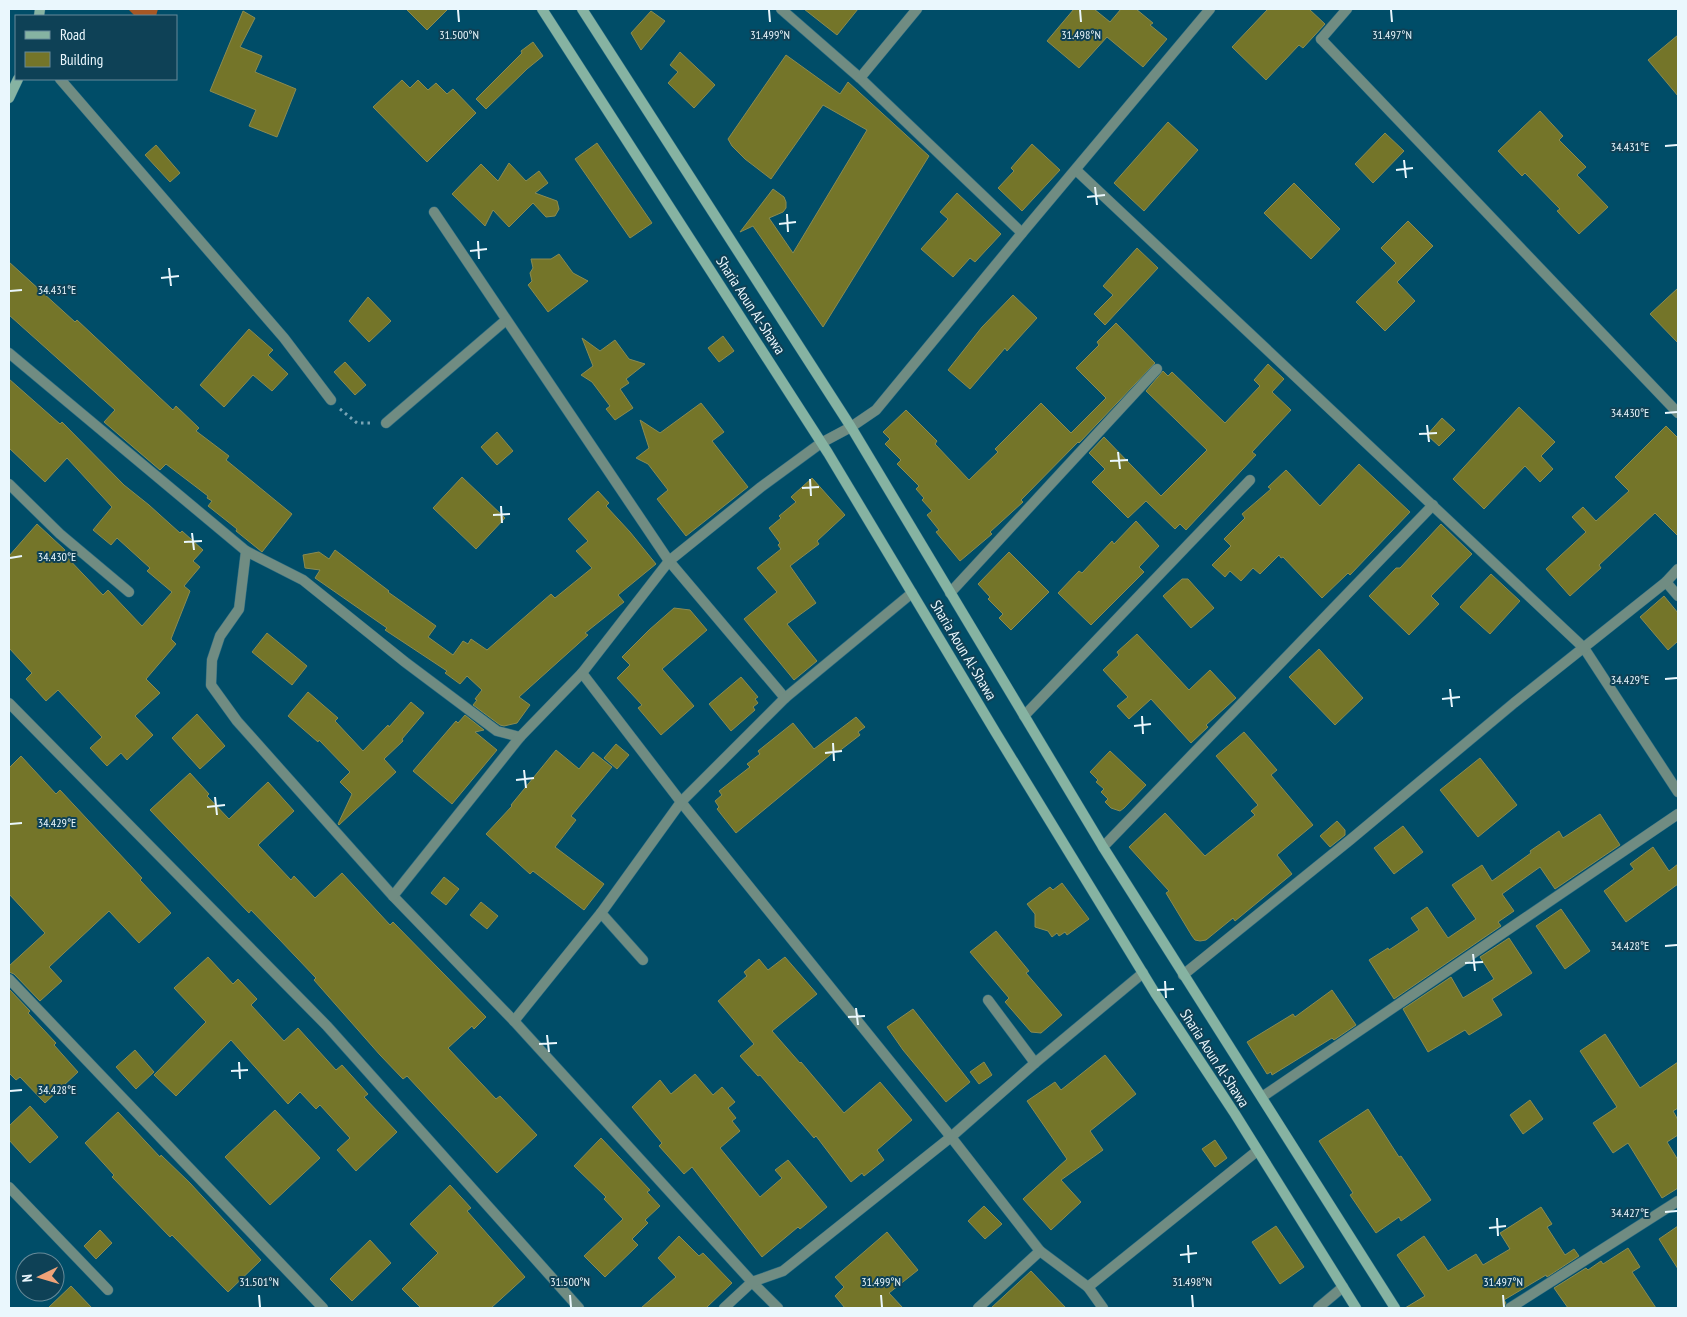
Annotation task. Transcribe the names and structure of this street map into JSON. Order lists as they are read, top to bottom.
{
  "streets": {
    "main road": ["Sharia Aoun Al-Shawa"]
  },
  "legend": ["Road", "Building"],
  "north": "left",
  "coordinates": [
    "31.500°N",
    "31.499°N",
    "31.498°N",
    "31.497°N",
    "34.431°E",
    "34.430°E",
    "34.429°E",
    "34.428°E",
    "34.427°E",
    "31.501°N"
  ]
}
